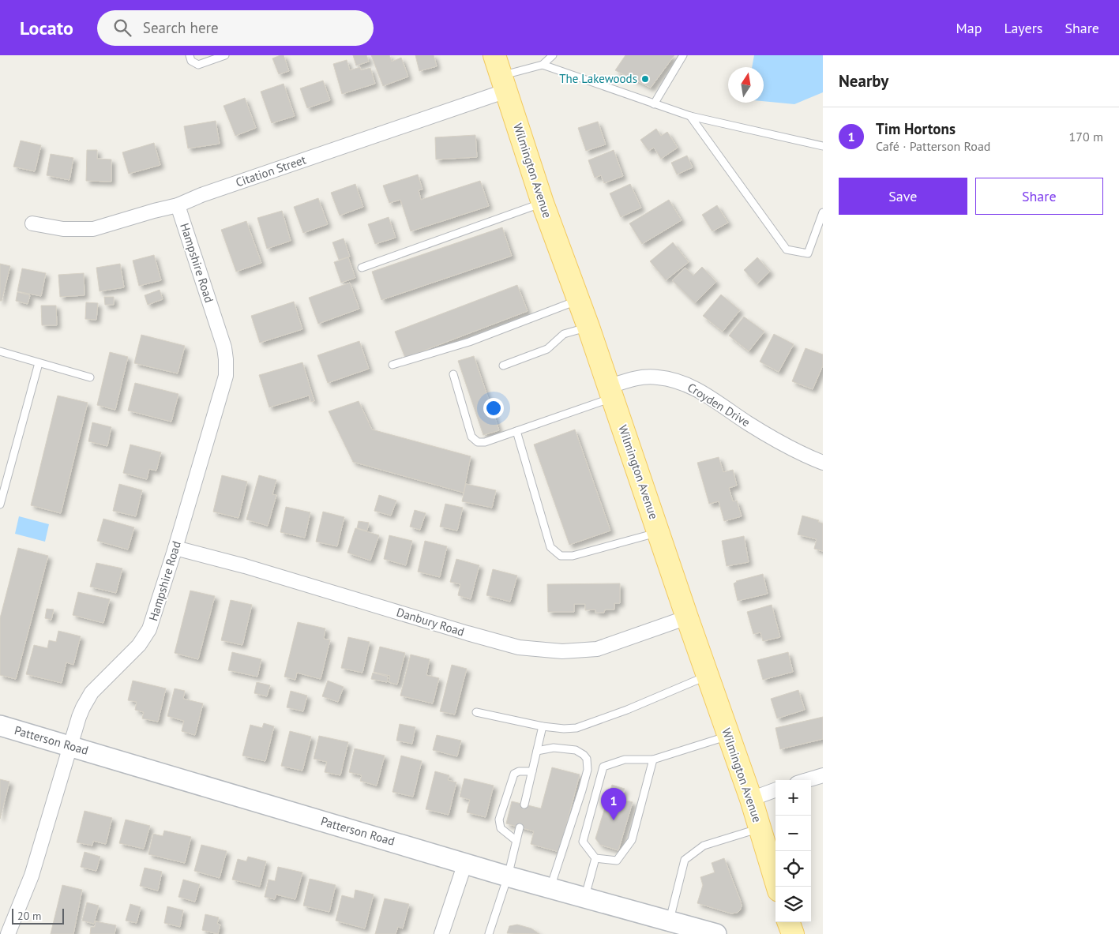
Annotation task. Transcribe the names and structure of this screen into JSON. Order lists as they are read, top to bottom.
{
  "streets": {
    "main road": ["Wilmington Avenue", "Patterson Road"],
    "street": [
      "Citation Street",
      "Hampshire Road",
      "Croyden Drive",
      "Danbury Road"
    ]
  },
  "crossings": [
    ["Wilmington Avenue", "Citation Street"],
    ["Wilmington Avenue", "Croyden Drive"],
    ["Wilmington Avenue", "Danbury Road"],
    ["Citation Street", "Hampshire Road"],
    ["Hampshire Road", "Danbury Road"],
    ["Hampshire Road", "Patterson Road"]
  ],
  "places": ["The Lakewoods"],
  "scale_bar": "20 m",
  "north": "top",
  "page": {
    "header": "Locato",
    "search": "Search here",
    "nav": ["Map", "Layers", "Share"],
    "heading": "Nearby",
    "list": [
      {
        "mark": "1",
        "name": "Tim Hortons",
        "note": "Café · Patterson Road",
        "value": "170 m"
      }
    ],
    "buttons": ["Save", "Share"],
    "map_buttons": ["+", "−"],
    "pins": "1",
    "scale": "20 m"
  }
}
